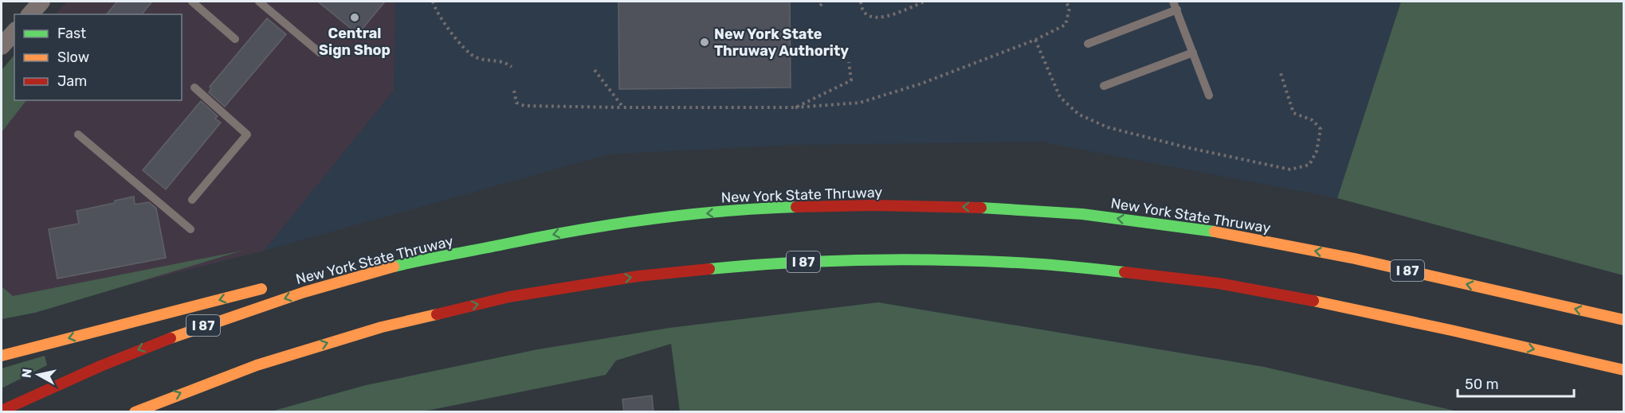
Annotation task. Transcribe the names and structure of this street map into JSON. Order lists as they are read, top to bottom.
{
  "streets": {
    "highway": ["New York State Thruway", "I 87"]
  },
  "places": ["Central Sign Shop", "New York State Thruway Authority"],
  "legend": ["Fast", "Slow", "Jam"],
  "scale_bar": "50 m",
  "north": "left"
}
